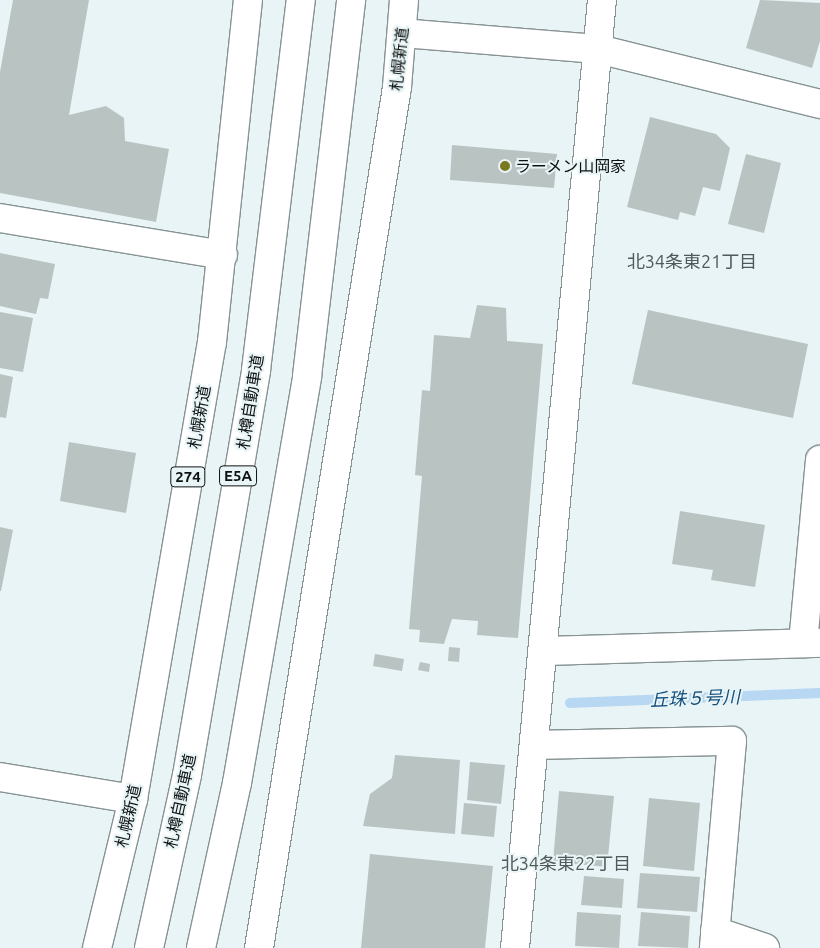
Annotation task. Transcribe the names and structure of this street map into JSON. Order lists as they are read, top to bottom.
{
  "streets": {
    "main road": [
      "札幌新道",
      "札樽自動車道",
      "E5A",
      "274"
    ]
  },
  "districts": ["北34条東21丁目", "北34条東22丁目"],
  "water": ["丘珠５号川"],
  "places": ["ラーメン山岡家"]
}
